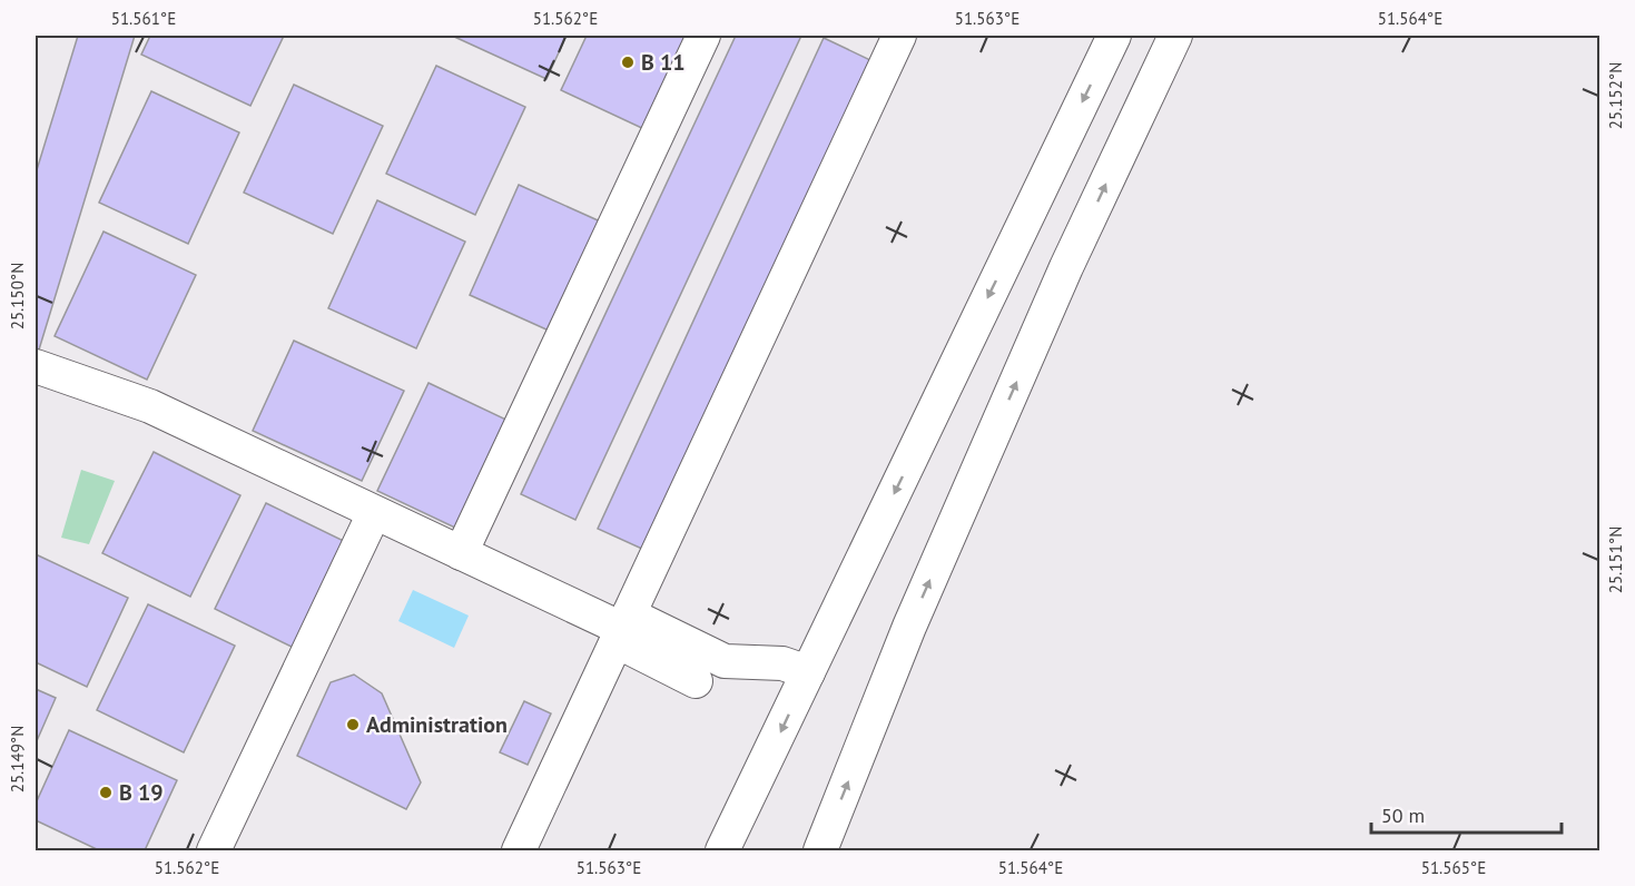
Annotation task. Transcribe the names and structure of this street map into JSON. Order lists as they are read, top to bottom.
{
  "places": ["B 11", "Administration", "B 19"],
  "scale_bar": "50 m",
  "coordinates": [
    "51.561°E",
    "51.562°E",
    "51.563°E",
    "51.564°E",
    "25.152°N",
    "25.150°N",
    "25.151°N",
    "25.149°N",
    "51.565°E"
  ]
}
